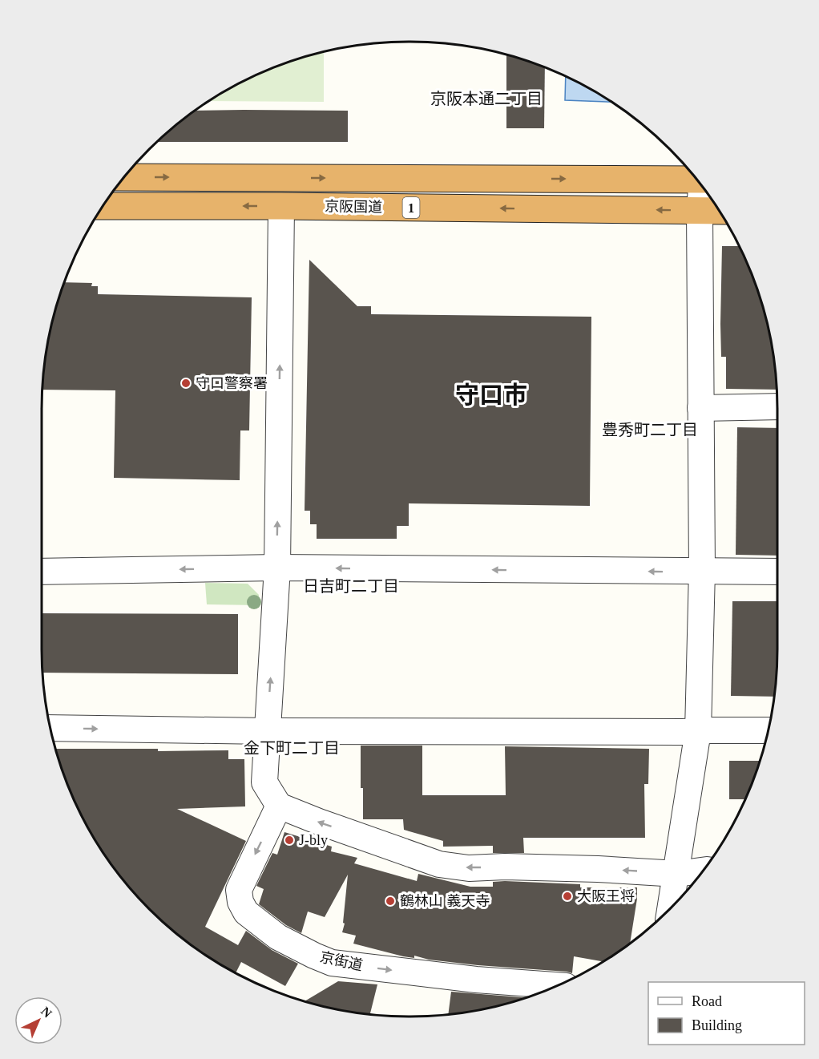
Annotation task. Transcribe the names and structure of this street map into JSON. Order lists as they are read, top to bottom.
{
  "streets": {
    "highway": ["京阪国道", "1"],
    "street": ["京街道"]
  },
  "districts": [
    "京阪本通二丁目",
    "守口市",
    "豊秀町二丁目",
    "日吉町二丁目",
    "金下町二丁目"
  ],
  "places": [
    "守口警察署",
    "J-bly",
    "大阪王将",
    "鶴林山 義天寺"
  ],
  "legend": ["Road", "Building"],
  "north": "top right"
}
